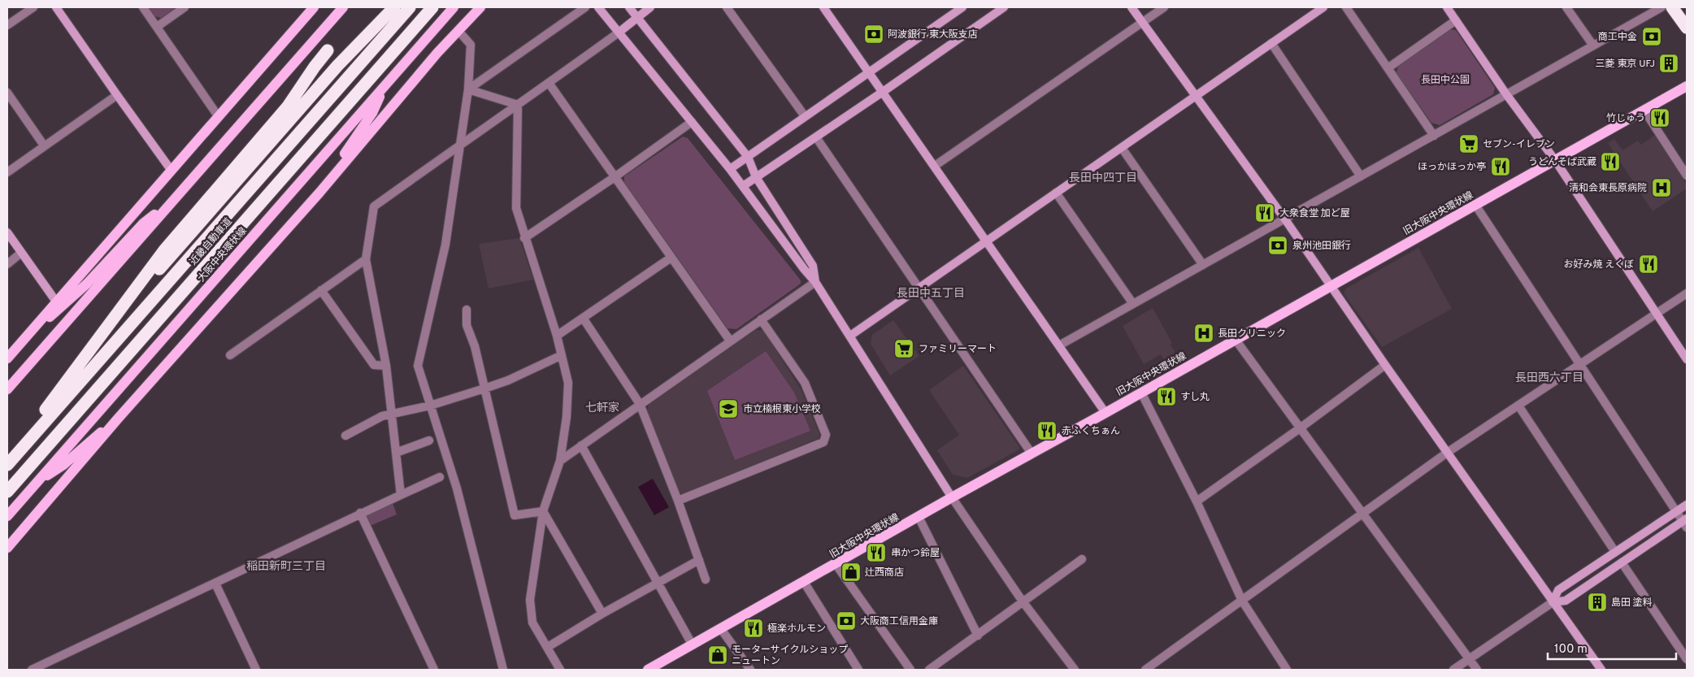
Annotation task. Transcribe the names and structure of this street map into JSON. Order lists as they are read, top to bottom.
{
  "streets": {
    "highway": ["近畿自動車道"],
    "main road": ["旧大阪中央環状線", "大阪中央環状線"]
  },
  "districts": [
    "長田中四丁目",
    "長田中五丁目",
    "長田西六丁目",
    "七軒家",
    "稲田新町三丁目"
  ],
  "parks": ["長田中公園"],
  "places": {
    "bank": [
      "阿波銀行 東大阪支店",
      "商工中金",
      "泉州池田銀行",
      "大阪商工信用金庫"
    ],
    "building": ["三菱 東京 UFJ", "島田 塗料"],
    "restaurant": [
      "竹じゅう",
      "うどんそば武蔵",
      "ほっかほっか亭",
      "大衆食堂 加ど屋",
      "お好み焼 えくぼ",
      "すし丸",
      "赤ふくちぁん",
      "串かつ鈴屋",
      "極楽ホルモン"
    ],
    "supermarket": ["セブン-イレブン", "ファミリーマート"],
    "hospital": ["清和会東長原病院", "長田クリニック"],
    "school or university": ["市立楠根東小学校"],
    "shop": ["辻西商店", "モーターサイクルショップ ニュートン"]
  },
  "scale_bar": "100 m"
}
